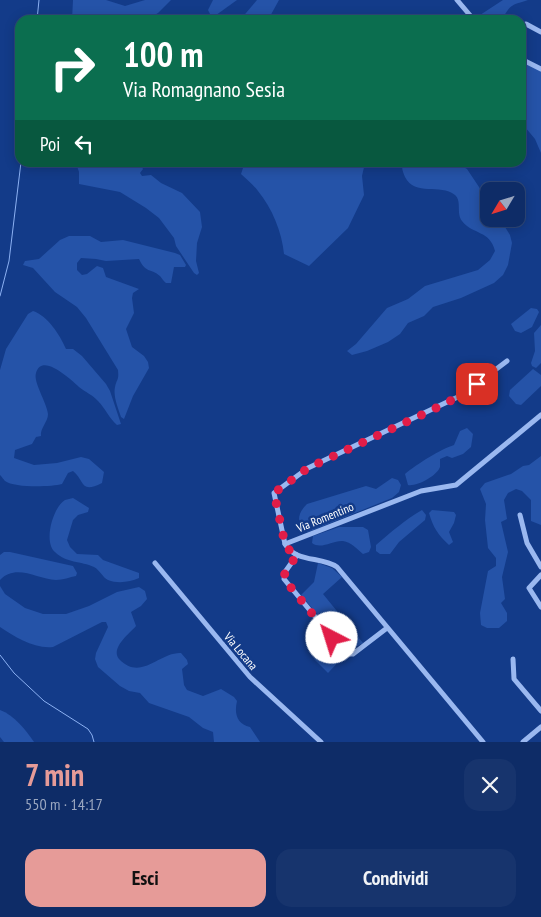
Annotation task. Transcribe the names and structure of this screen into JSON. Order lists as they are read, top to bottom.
{
  "streets": {
    "street": ["Via Romentino", "Via Locana"]
  },
  "north": "bottom left",
  "page": {
    "turn": ["100 m", "Via Romagnano Sesia"],
    "then": "Poi",
    "heading": ["7 min", "550 m · 14:17"],
    "buttons": ["Esci", "Condividi"]
  }
}
